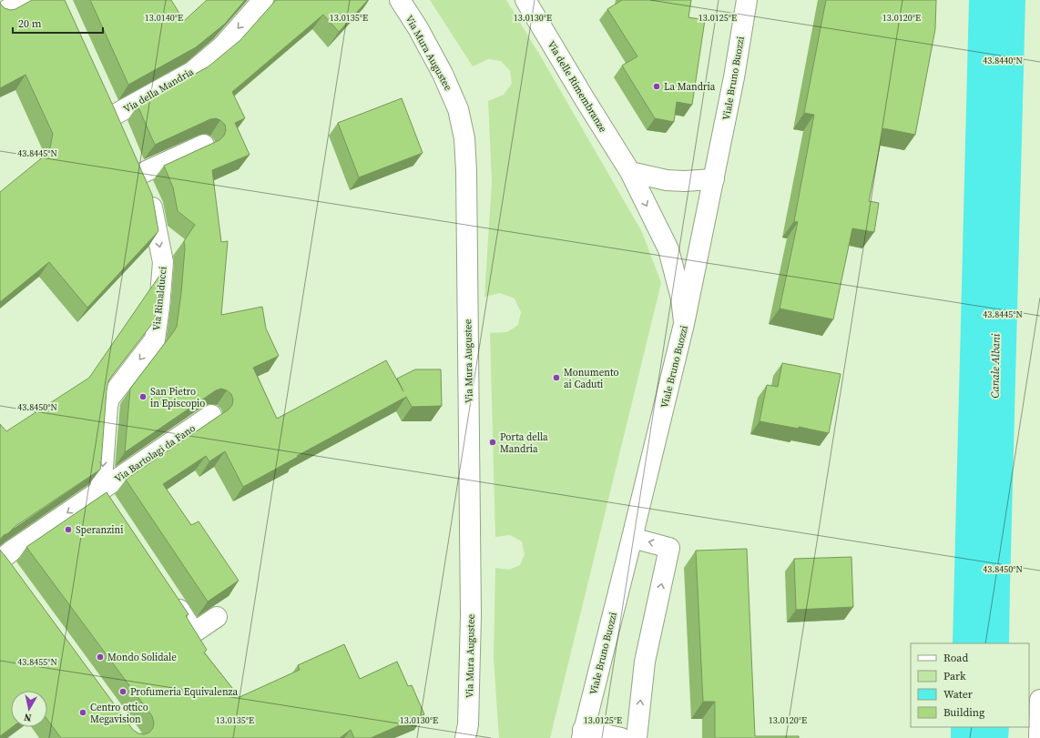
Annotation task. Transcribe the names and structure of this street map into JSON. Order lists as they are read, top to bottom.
{
  "streets": {
    "street": [
      "Via Mura Augustee",
      "Viale Bruno Buozzi",
      "Via delle Rimembranze",
      "Via della Mandria",
      "Via Rinalducci",
      "Via Bartolagi da Fano"
    ]
  },
  "crossings": [
    ["Viale Bruno Buozzi", "Via delle Rimembranze"],
    ["Via Rinalducci", "Via Bartolagi da Fano"]
  ],
  "one_way": [
    "Via delle Rimembranze",
    "Via della Mandria",
    "Via Rinalducci",
    "Via Bartolagi da Fano"
  ],
  "water": ["Canale Albani"],
  "places": [
    "La Mandria",
    "Monumento ai Caduti",
    "San Pietro in Episcopio",
    "Porta della Mandria",
    "Speranzini",
    "Mondo Solidale",
    "Profumeria Equivalenza",
    "Centro ottico Megavision"
  ],
  "legend": [
    "Road",
    "Park",
    "Water",
    "Building"
  ],
  "scale_bar": "20 m",
  "north": "bottom",
  "coordinates": [
    "13.0140°E",
    "13.0135°E",
    "13.0130°E",
    "13.0125°E",
    "13.0120°E",
    "43.8440°N",
    "43.8445°N",
    "43.8450°N",
    "43.8455°N"
  ]
}
